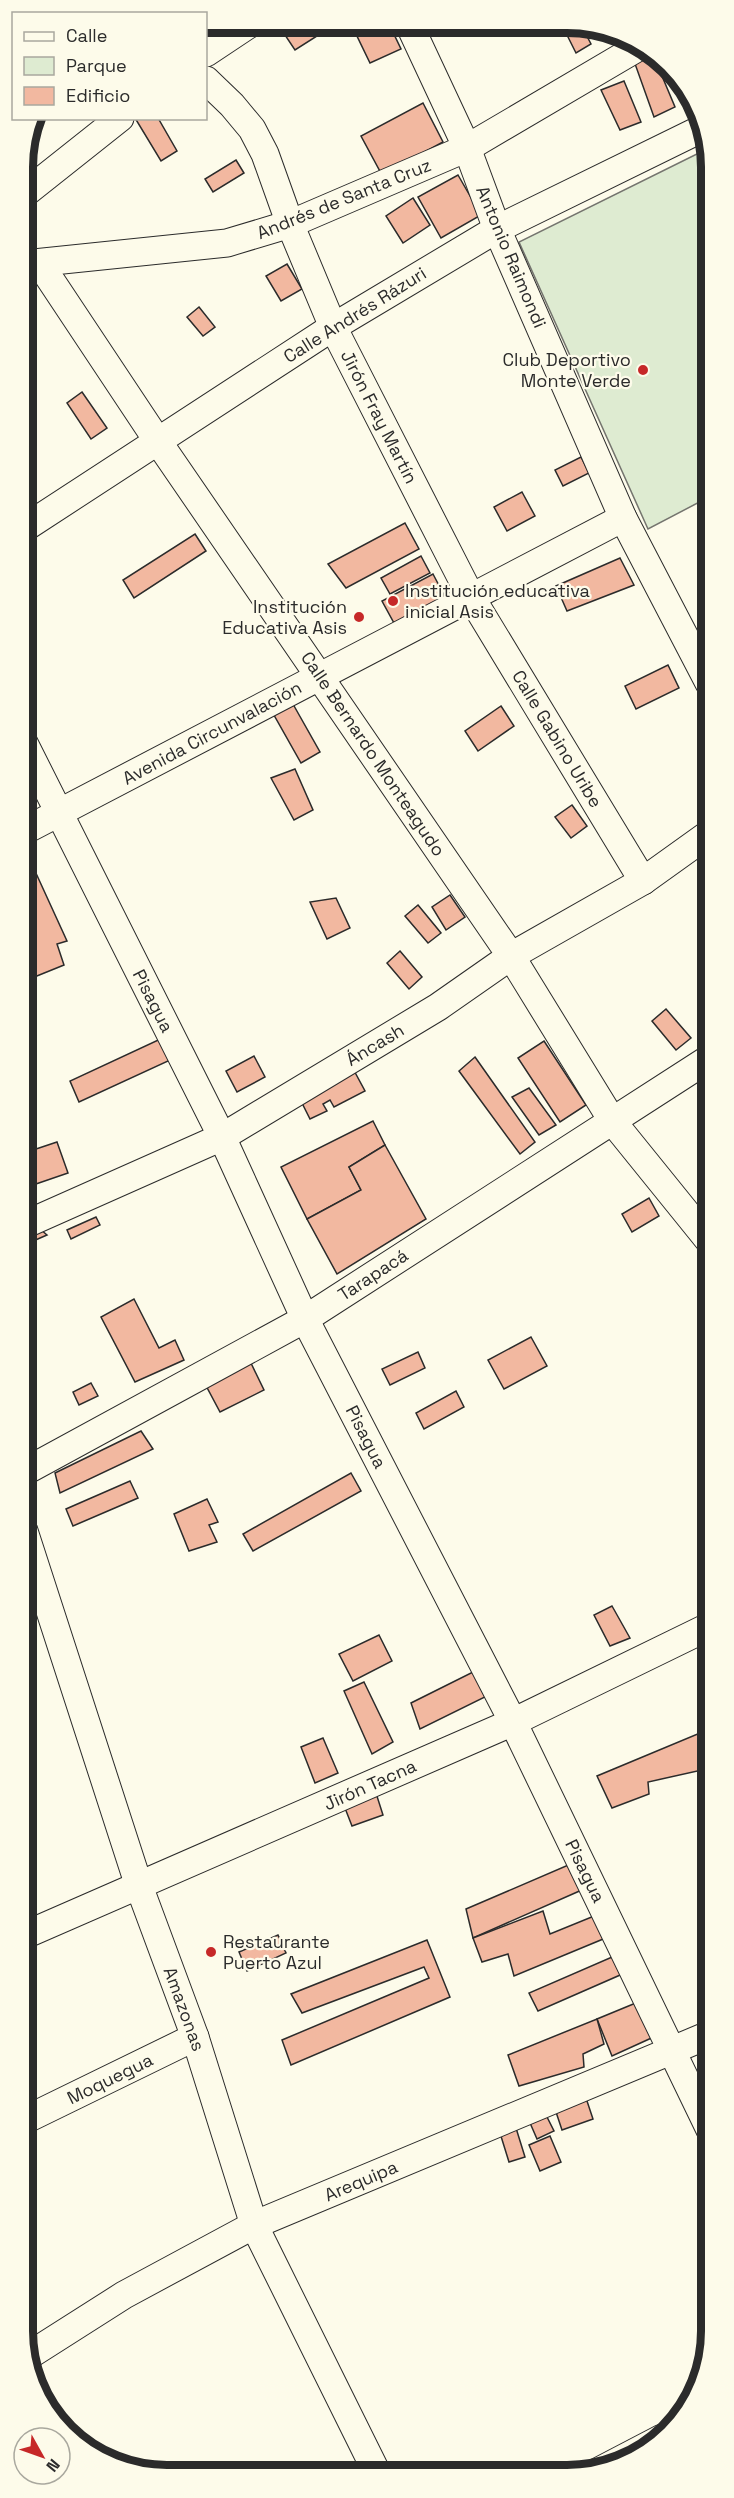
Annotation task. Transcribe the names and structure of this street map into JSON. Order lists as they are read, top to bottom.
{
  "streets": {
    "street": [
      "Andrés de Santa Cruz",
      "Antonio Raimondi",
      "Calle Andrés Rázuri",
      "Jirón Fray Martín",
      "Avenida Circunvalación",
      "Calle Gabino Uribe",
      "Calle Bernardo Monteagudo",
      "Pisagua",
      "Áncash",
      "Tarapacá",
      "Jirón Tacna",
      "Amazonas",
      "Moquegua",
      "Arequipa"
    ]
  },
  "crossings": [
    ["Andrés de Santa Cruz", "Antonio Raimondi"],
    ["Andrés de Santa Cruz", "Jirón Fray Martín"],
    ["Antonio Raimondi", "Calle Andrés Rázuri"],
    ["Antonio Raimondi", "Avenida Circunvalación"],
    ["Calle Andrés Rázuri", "Jirón Fray Martín"],
    ["Calle Andrés Rázuri", "Calle Bernardo Monteagudo"],
    ["Jirón Fray Martín", "Avenida Circunvalación"],
    ["Jirón Fray Martín", "Calle Gabino Uribe"],
    ["Avenida Circunvalación", "Calle Gabino Uribe"],
    ["Avenida Circunvalación", "Calle Bernardo Monteagudo"],
    ["Avenida Circunvalación", "Pisagua"],
    ["Calle Gabino Uribe", "Áncash"],
    ["Calle Bernardo Monteagudo", "Áncash"],
    ["Calle Bernardo Monteagudo", "Tarapacá"],
    ["Pisagua", "Áncash"],
    ["Pisagua", "Tarapacá"],
    ["Pisagua", "Jirón Tacna"],
    ["Pisagua", "Arequipa"],
    ["Jirón Tacna", "Amazonas"],
    ["Amazonas", "Moquegua"],
    ["Amazonas", "Arequipa"]
  ],
  "places": [
    "Club Deportivo Monte Verde",
    "Institución educativa inicial Asis",
    "Institución Educativa Asis",
    "Restaurante Puerto Azul"
  ],
  "legend": ["Calle", "Parque", "Edificio"],
  "north": "bottom right"
}
